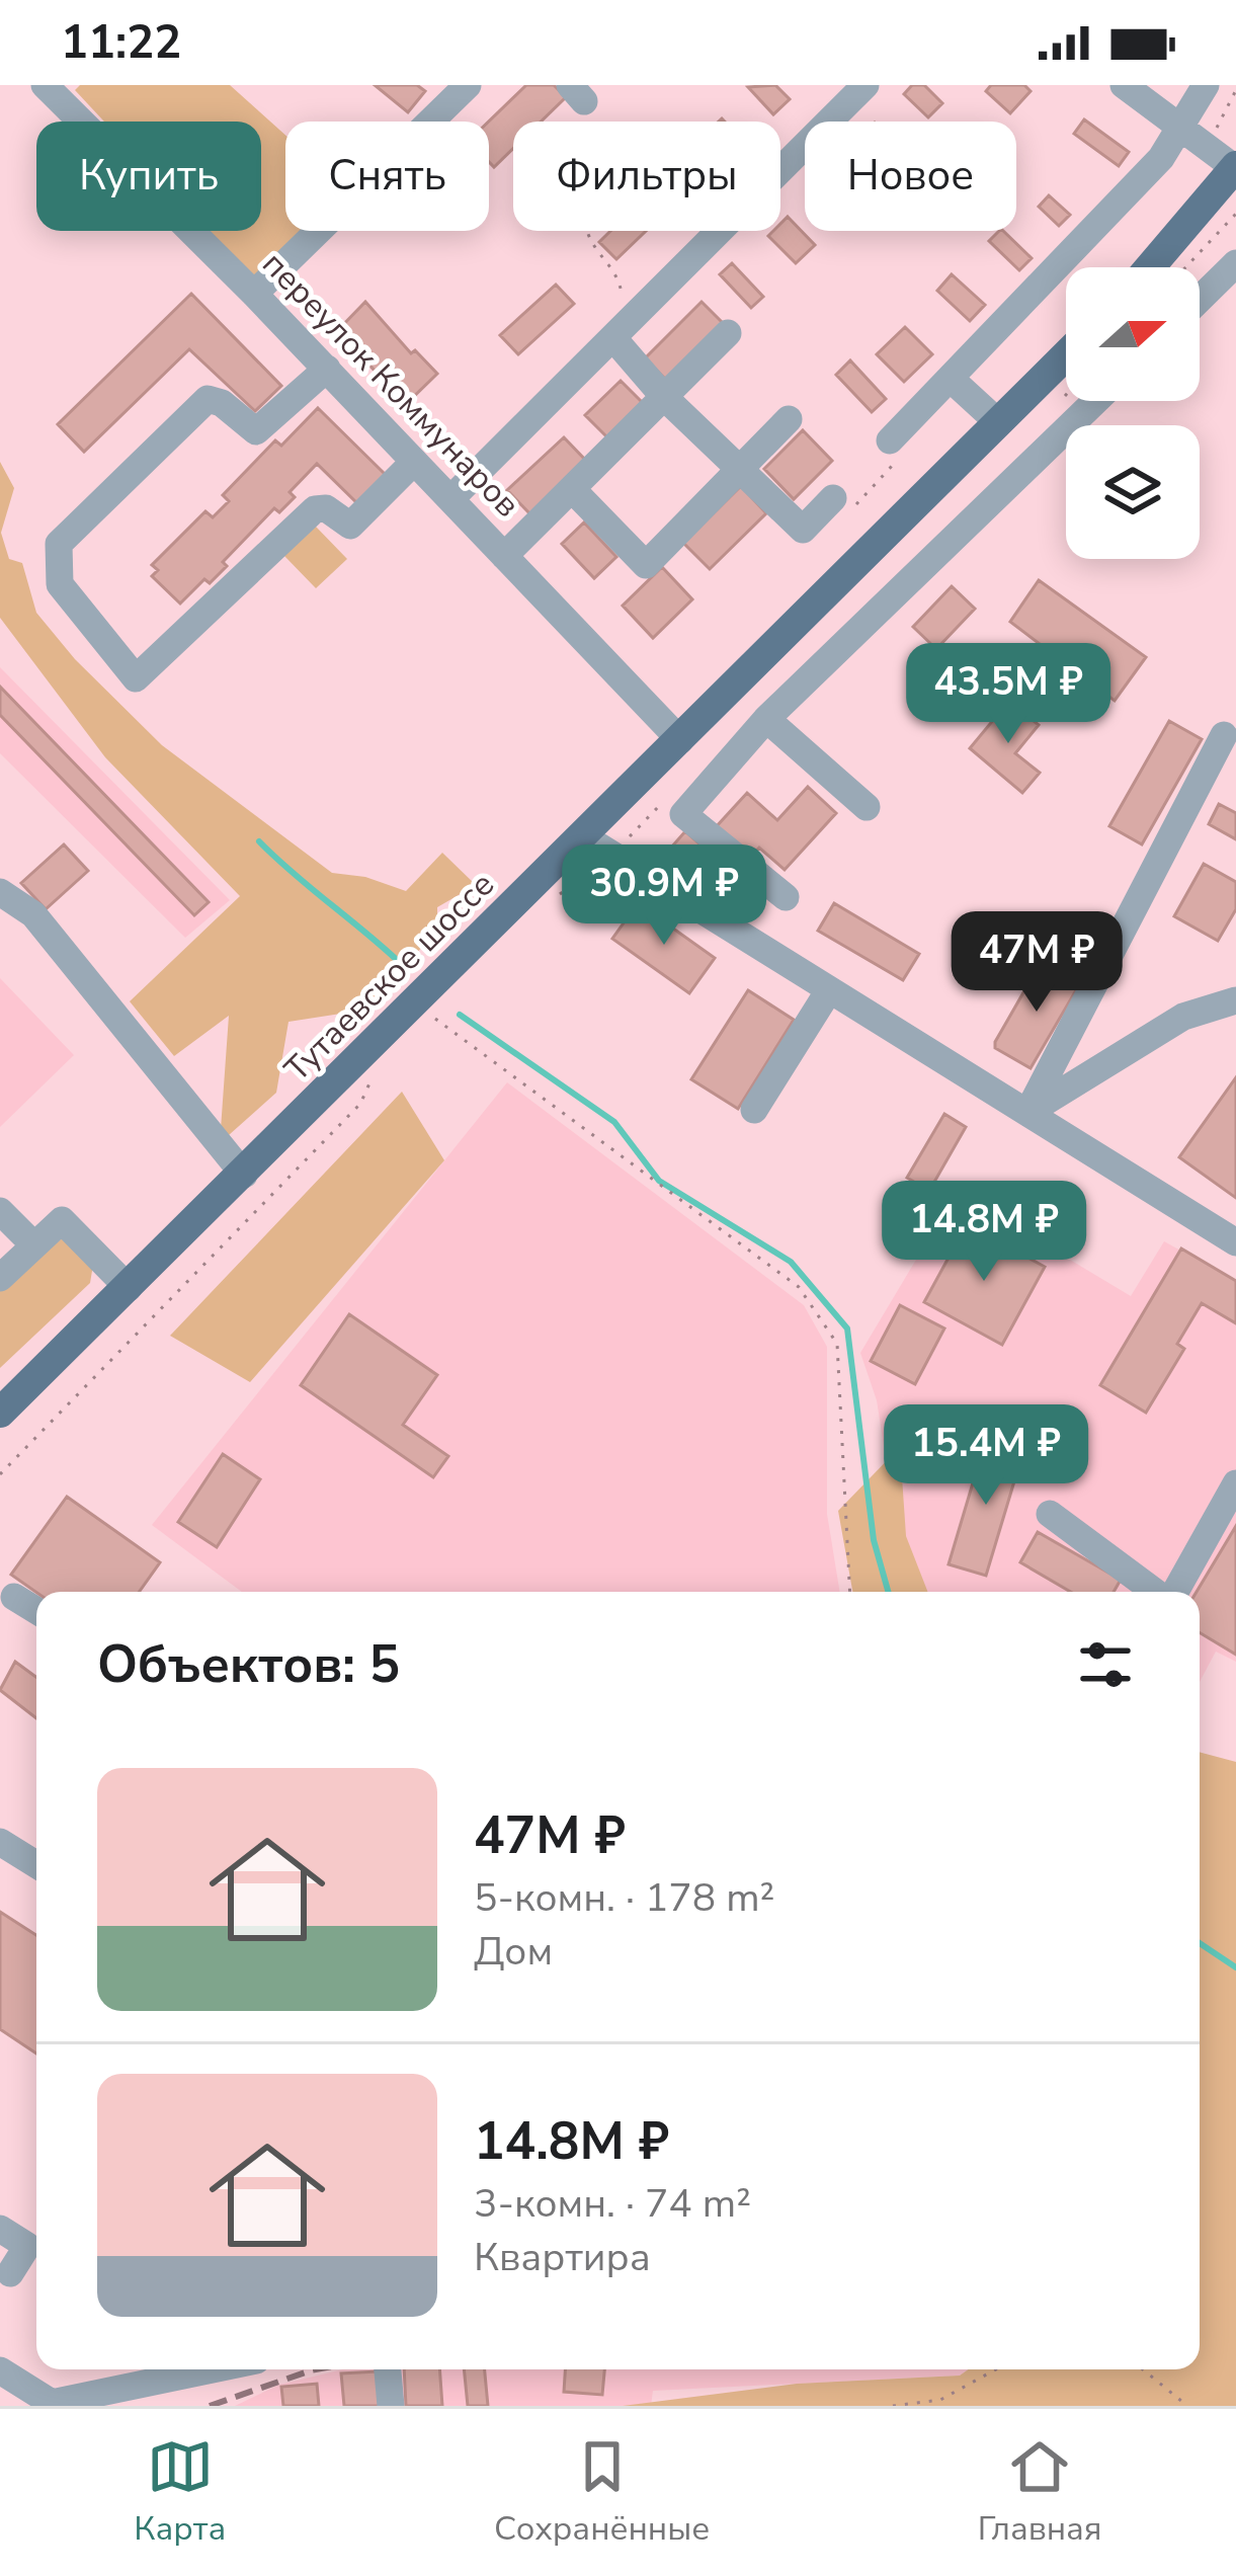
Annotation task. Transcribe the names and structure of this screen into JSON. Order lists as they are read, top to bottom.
{
  "streets": {
    "main road": ["Тутаевское шоссе"],
    "street": ["переулок Коммунаров"]
  },
  "crossings": [
    ["переулок Коммунаров", "Тутаевское шоссе"]
  ],
  "north": "right",
  "page": {
    "status": "11:22",
    "chip": [
      "Купить",
      "Снять",
      "Фильтры",
      "Новое"
    ],
    "price": [
      "43.5M ₽",
      "30.9M ₽",
      "47M ₽",
      "14.8M ₽",
      "15.4M ₽"
    ],
    "heading": "Объектов: 5",
    "list": [
      {
        "name": "47M ₽",
        "note": "5-комн. · 178 m² · Дом"
      },
      {
        "name": "14.8M ₽",
        "note": "3-комн. · 74 m² · Квартира"
      }
    ],
    "tabs": ["Карта", "Сохранённые", "Главная"]
  }
}
